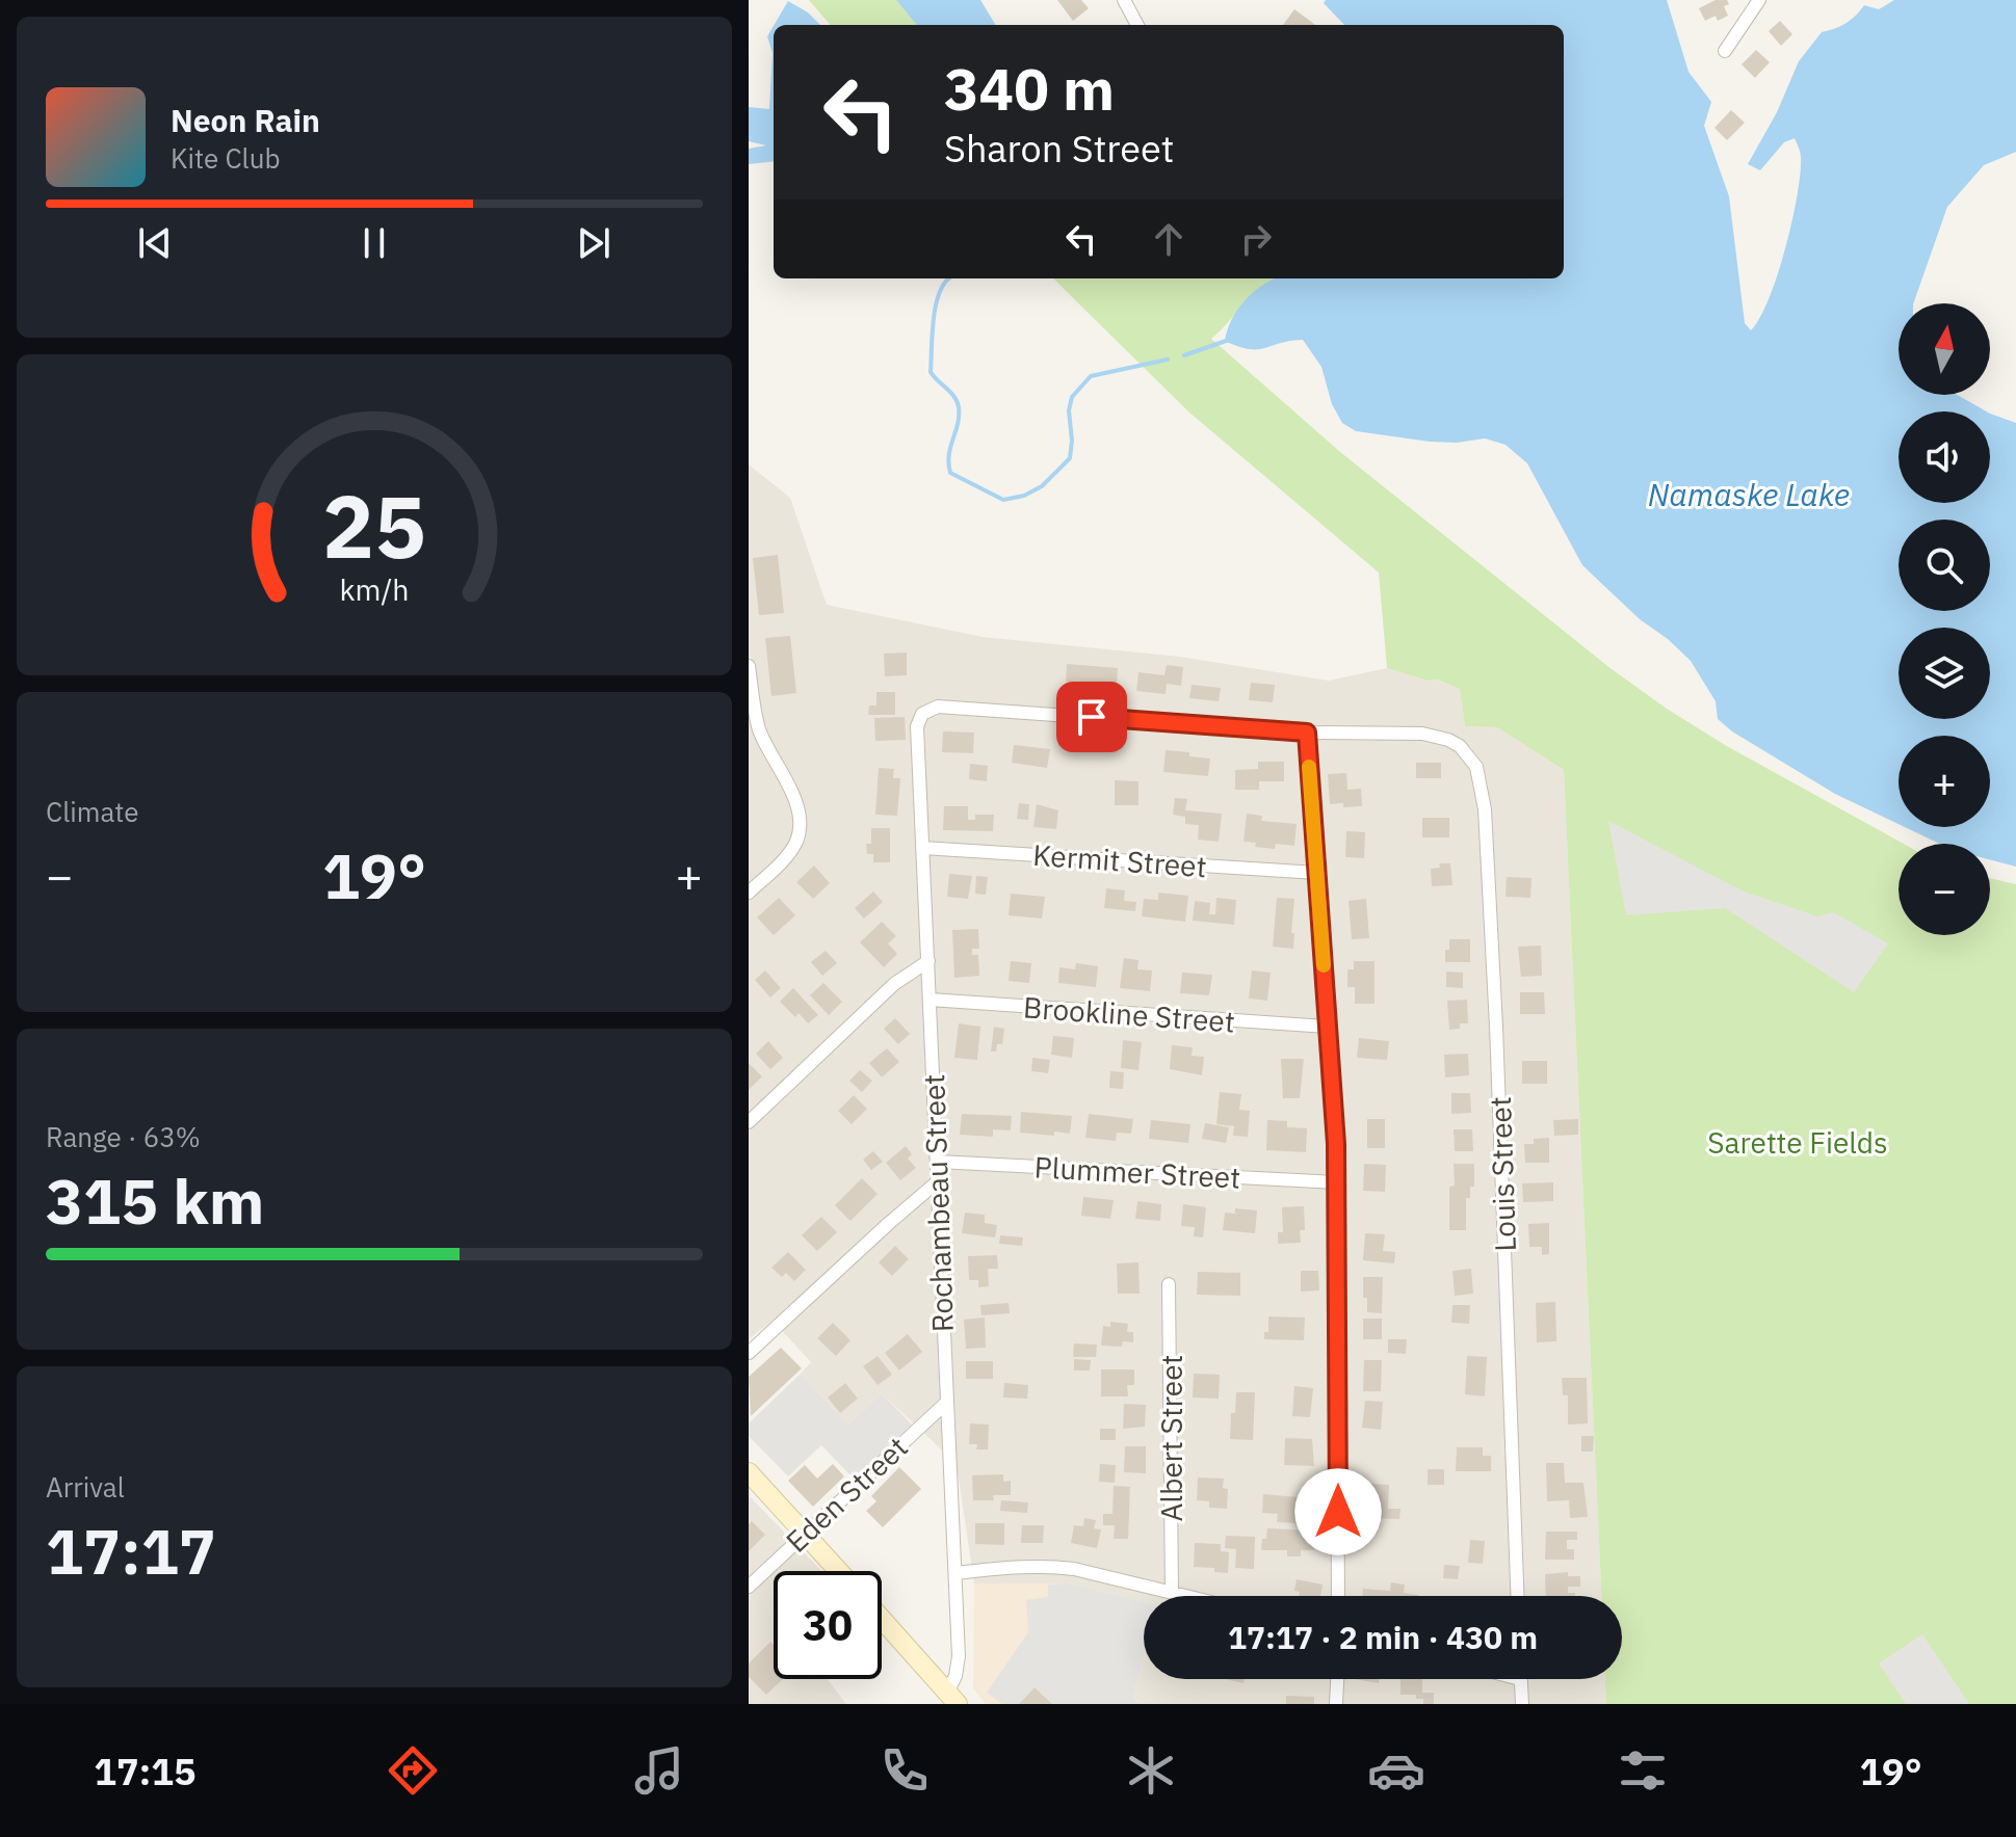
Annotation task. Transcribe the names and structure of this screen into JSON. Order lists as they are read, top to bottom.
{
  "streets": {
    "street": [
      "Kermit Street",
      "Brookline Street",
      "Plummer Street",
      "Louis Street",
      "Rochambeau Street",
      "Albert Street",
      "Eden Street"
    ]
  },
  "crossings": [
    ["Kermit Street", "Rochambeau Street"],
    ["Brookline Street", "Rochambeau Street"],
    ["Plummer Street", "Rochambeau Street"],
    ["Louis Street", "Rochambeau Street"],
    ["Rochambeau Street", "Eden Street"]
  ],
  "water": ["Namaske Lake"],
  "parks": ["Sarette Fields"],
  "north": "top",
  "page": {
    "turn": ["340 m", "Sharon Street"],
    "song": ["Neon Rain", "Kite Club"],
    "map_buttons": ["+", "−"],
    "tile": [
      "Climate",
      ["Range · 63%", "315 km"],
      ["Arrival", "17:17"]
    ],
    "heat": ["−", "19°", "+"],
    "limit": "30",
    "trip": "17:17 · 2 min · 430 m",
    "tabs": ["17:15", "19°"],
    "gauge": ["25", "km/h"]
  }
}
